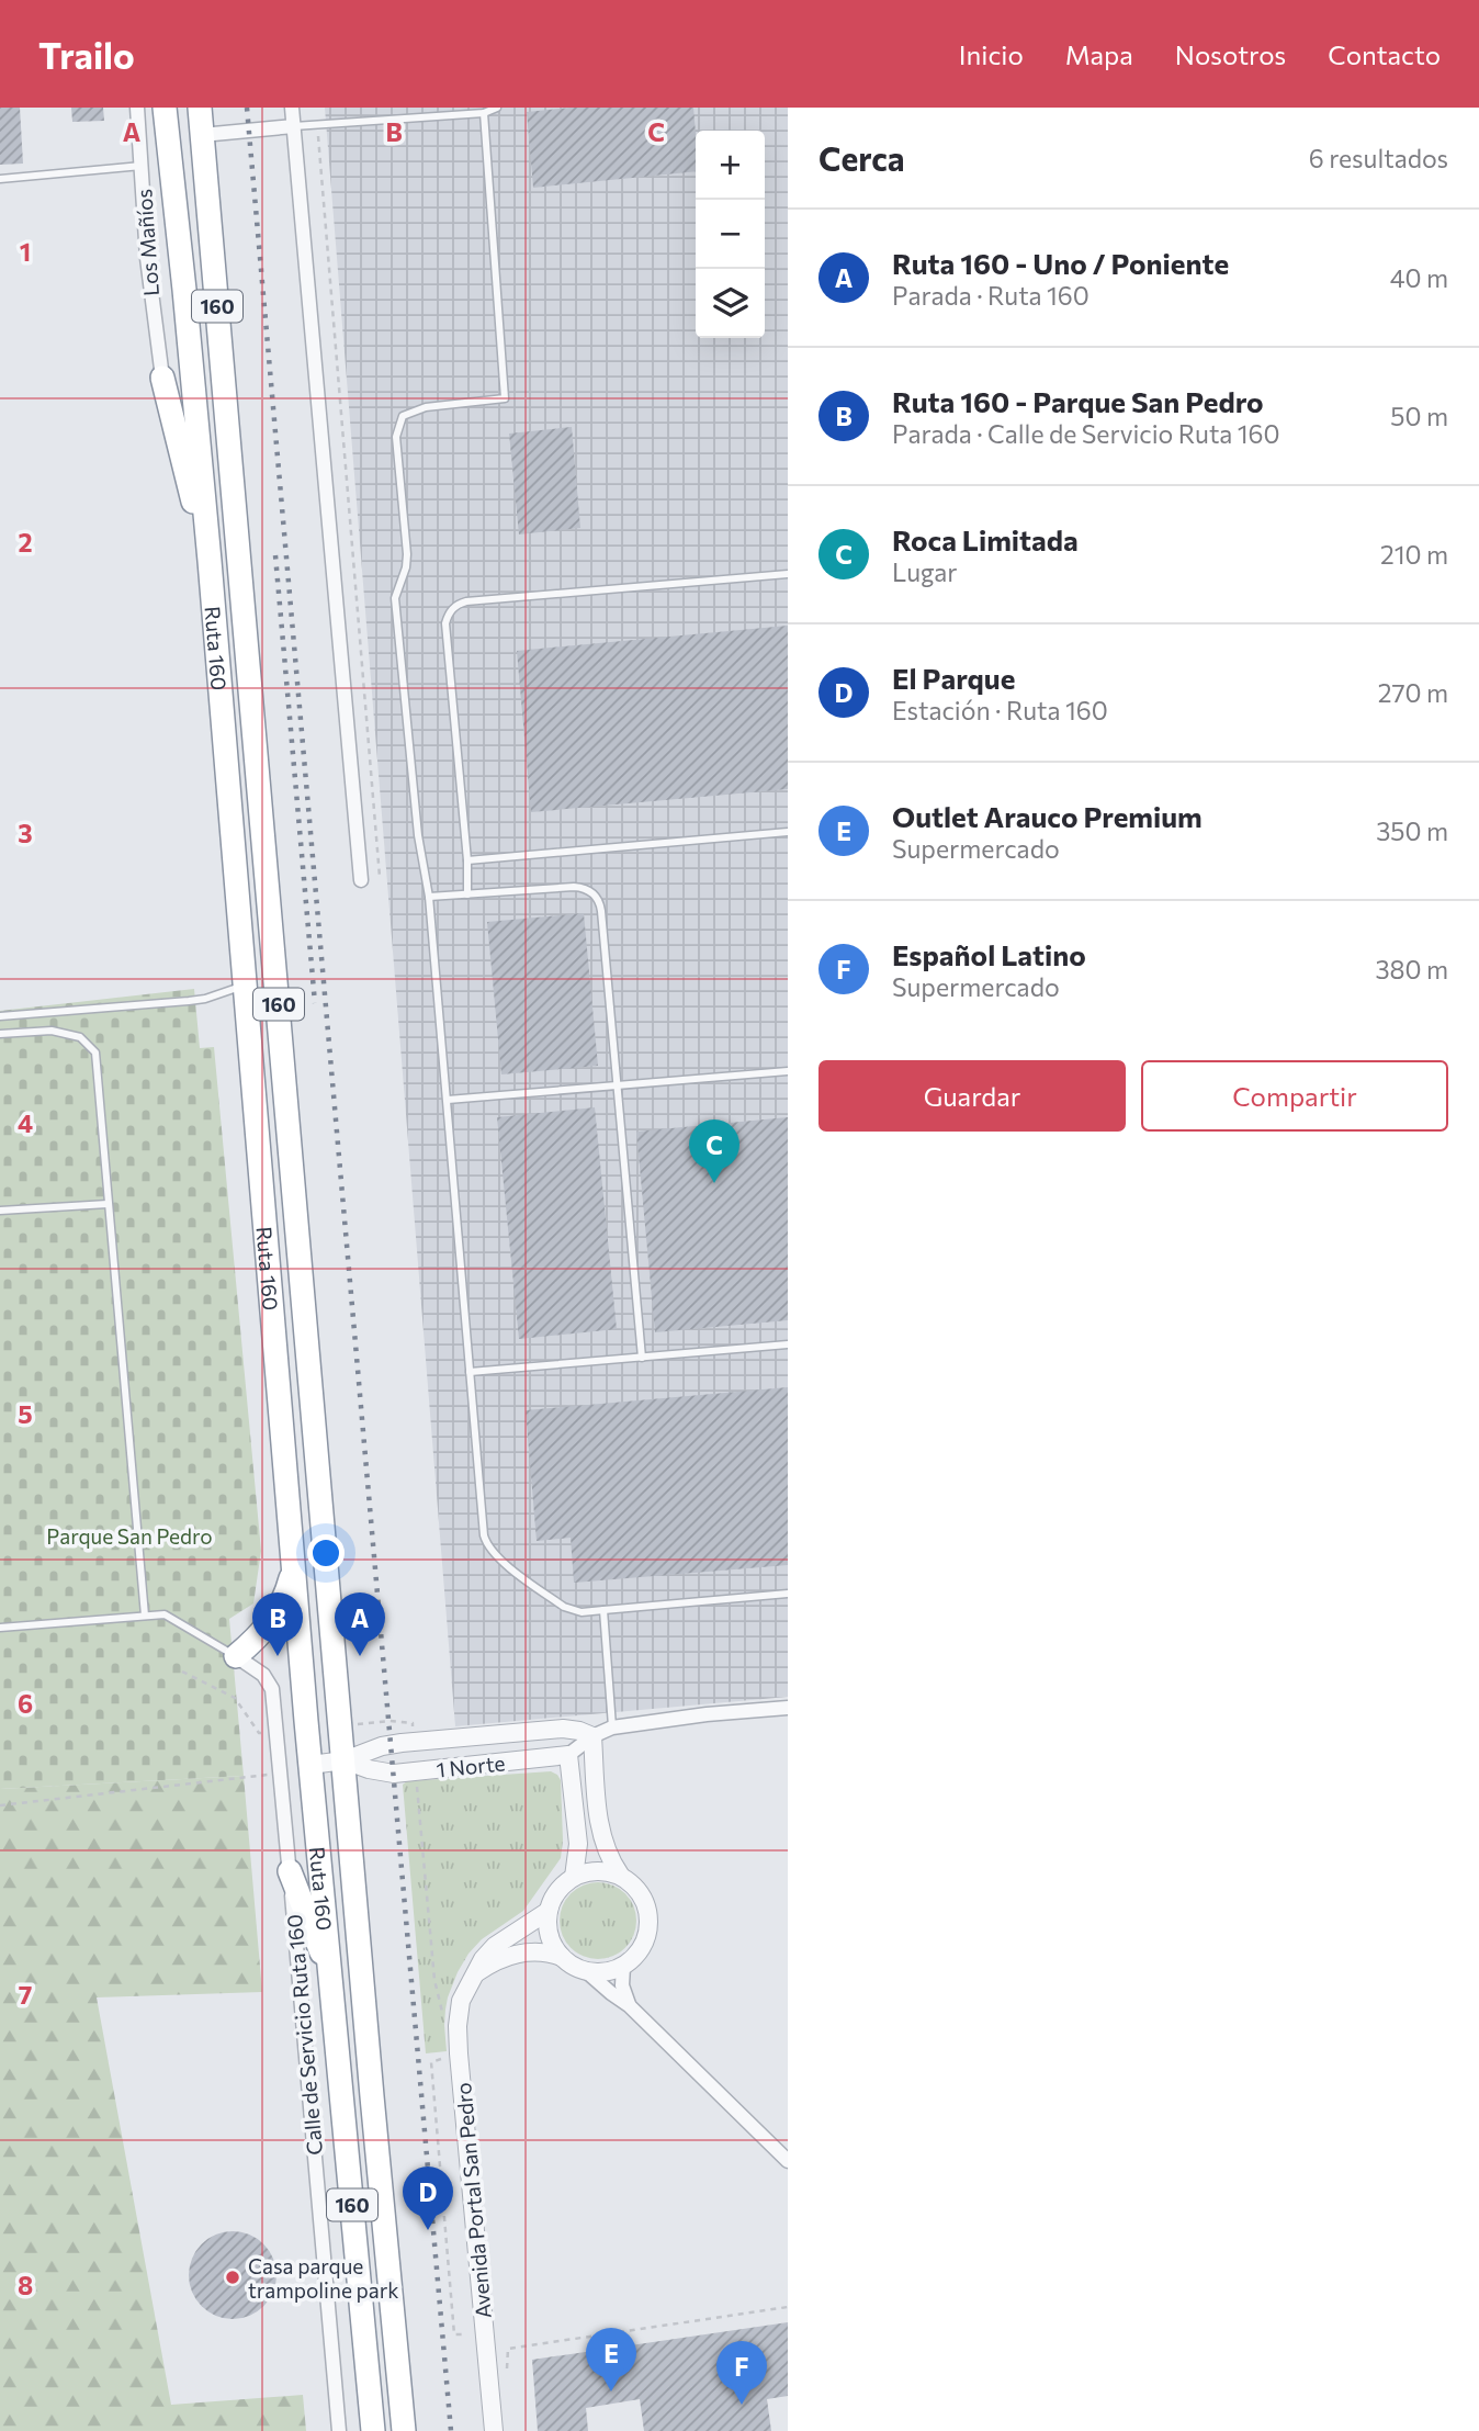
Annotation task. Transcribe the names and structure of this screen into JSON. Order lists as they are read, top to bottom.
{
  "streets": {
    "highway": ["160", "Ruta 160"],
    "street": [
      "Los Mañíos",
      "1 Norte",
      "Calle de Servicio Ruta 160",
      "Avenida Portal San Pedro"
    ]
  },
  "crossings": [
    ["Ruta 160", "1 Norte"]
  ],
  "parks": ["Parque San Pedro"],
  "places": ["Casa parque trampoline park"],
  "page": {
    "header": "Trailo",
    "nav": [
      "Inicio",
      "Mapa",
      "Nosotros",
      "Contacto"
    ],
    "heading": ["Cerca", "6 resultados"],
    "map_buttons": ["+", "−"],
    "list": [
      {
        "mark": "A",
        "name": "Ruta 160 - Uno / Poniente",
        "note": "Parada · Ruta 160",
        "value": "40 m"
      },
      {
        "mark": "B",
        "name": "Ruta 160 - Parque San Pedro",
        "note": "Parada · Calle de Servicio Ruta 160",
        "value": "50 m"
      },
      {
        "mark": "C",
        "name": "Roca Limitada",
        "note": "Lugar",
        "value": "210 m"
      },
      {
        "mark": "D",
        "name": "El Parque",
        "note": "Estación · Ruta 160",
        "value": "270 m"
      },
      {
        "mark": "E",
        "name": "Outlet Arauco Premium",
        "note": "Supermercado",
        "value": "350 m"
      },
      {
        "mark": "F",
        "name": "Español Latino",
        "note": "Supermercado",
        "value": "380 m"
      }
    ],
    "buttons": ["Guardar", "Compartir"],
    "pins": [
      "C",
      "A",
      "B",
      "D",
      "E",
      "F"
    ]
  },
  "grid": {
    "columns": ["A", "B", "C"],
    "rows": [
      "1",
      "2",
      "3",
      "4",
      "5",
      "6",
      "7",
      "8"
    ]
  }
}
